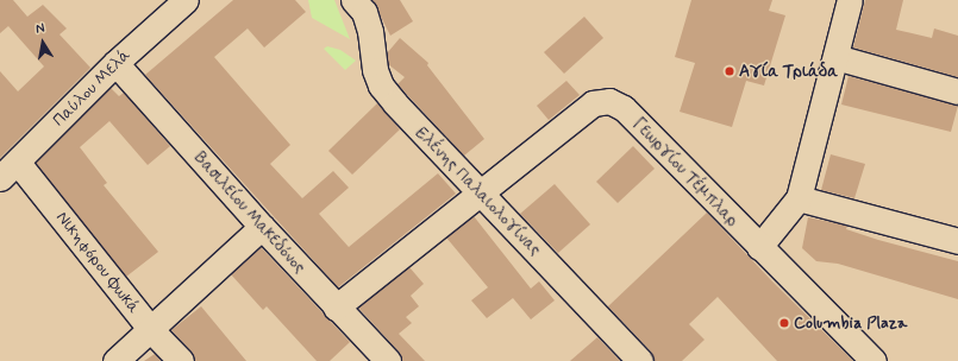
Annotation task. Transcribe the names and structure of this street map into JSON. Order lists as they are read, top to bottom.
{
  "streets": {
    "street": [
      "Παύλου Μελά",
      "Γεωργίου Τέμπλαρ",
      "Ελένης Παλαιολογίνας",
      "Βασιλείου Μακεδόνος",
      "Νικηφόρου Φωκά"
    ]
  },
  "crossings": [
    ["Παύλου Μελά", "Βασιλείου Μακεδόνος"],
    ["Παύλου Μελά", "Νικηφόρου Φωκά"],
    ["Γεωργίου Τέμπλαρ", "Ελένης Παλαιολογίνας"]
  ],
  "places": ["Αγία Τριάδα", "Columbia Plaza"],
  "north": "top"
}
